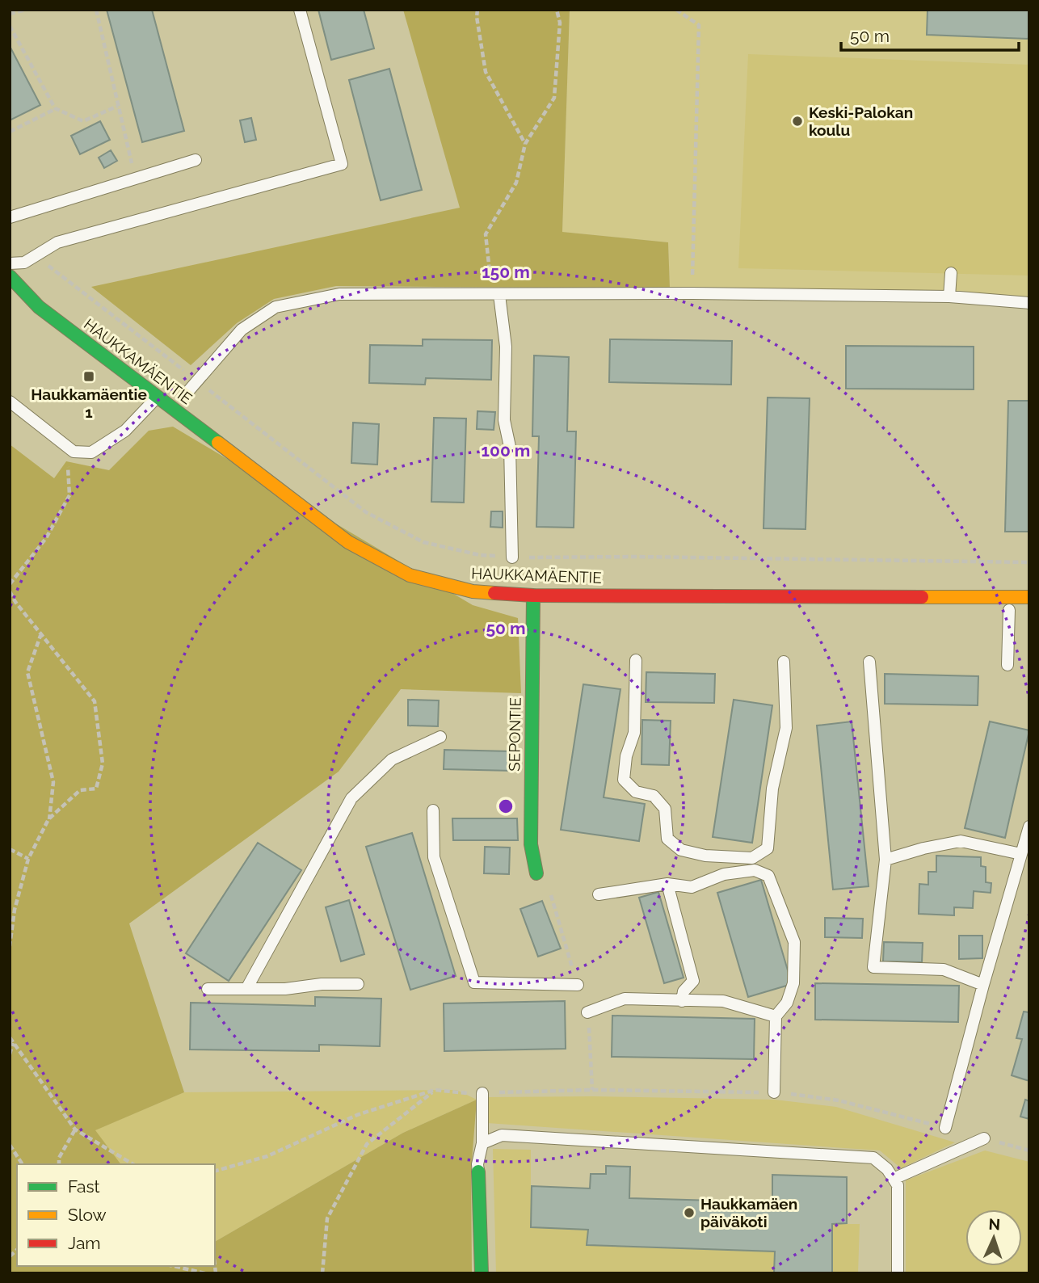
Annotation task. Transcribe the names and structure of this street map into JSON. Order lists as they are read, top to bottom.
{
  "streets": {
    "street": ["HAUKKAMÄENTIE", "SEPONTIE"]
  },
  "crossings": [
    ["HAUKKAMÄENTIE", "SEPONTIE"]
  ],
  "places": {
    "other": ["Keski-Palokan koulu", "Haukkamäen päiväkoti"],
    "transit": ["Haukkamäentie 1"]
  },
  "legend": ["Fast", "Slow", "Jam"],
  "scale_bar": "50 m",
  "north": "top",
  "rings": ["150 m", "100 m", "50 m"]
}
